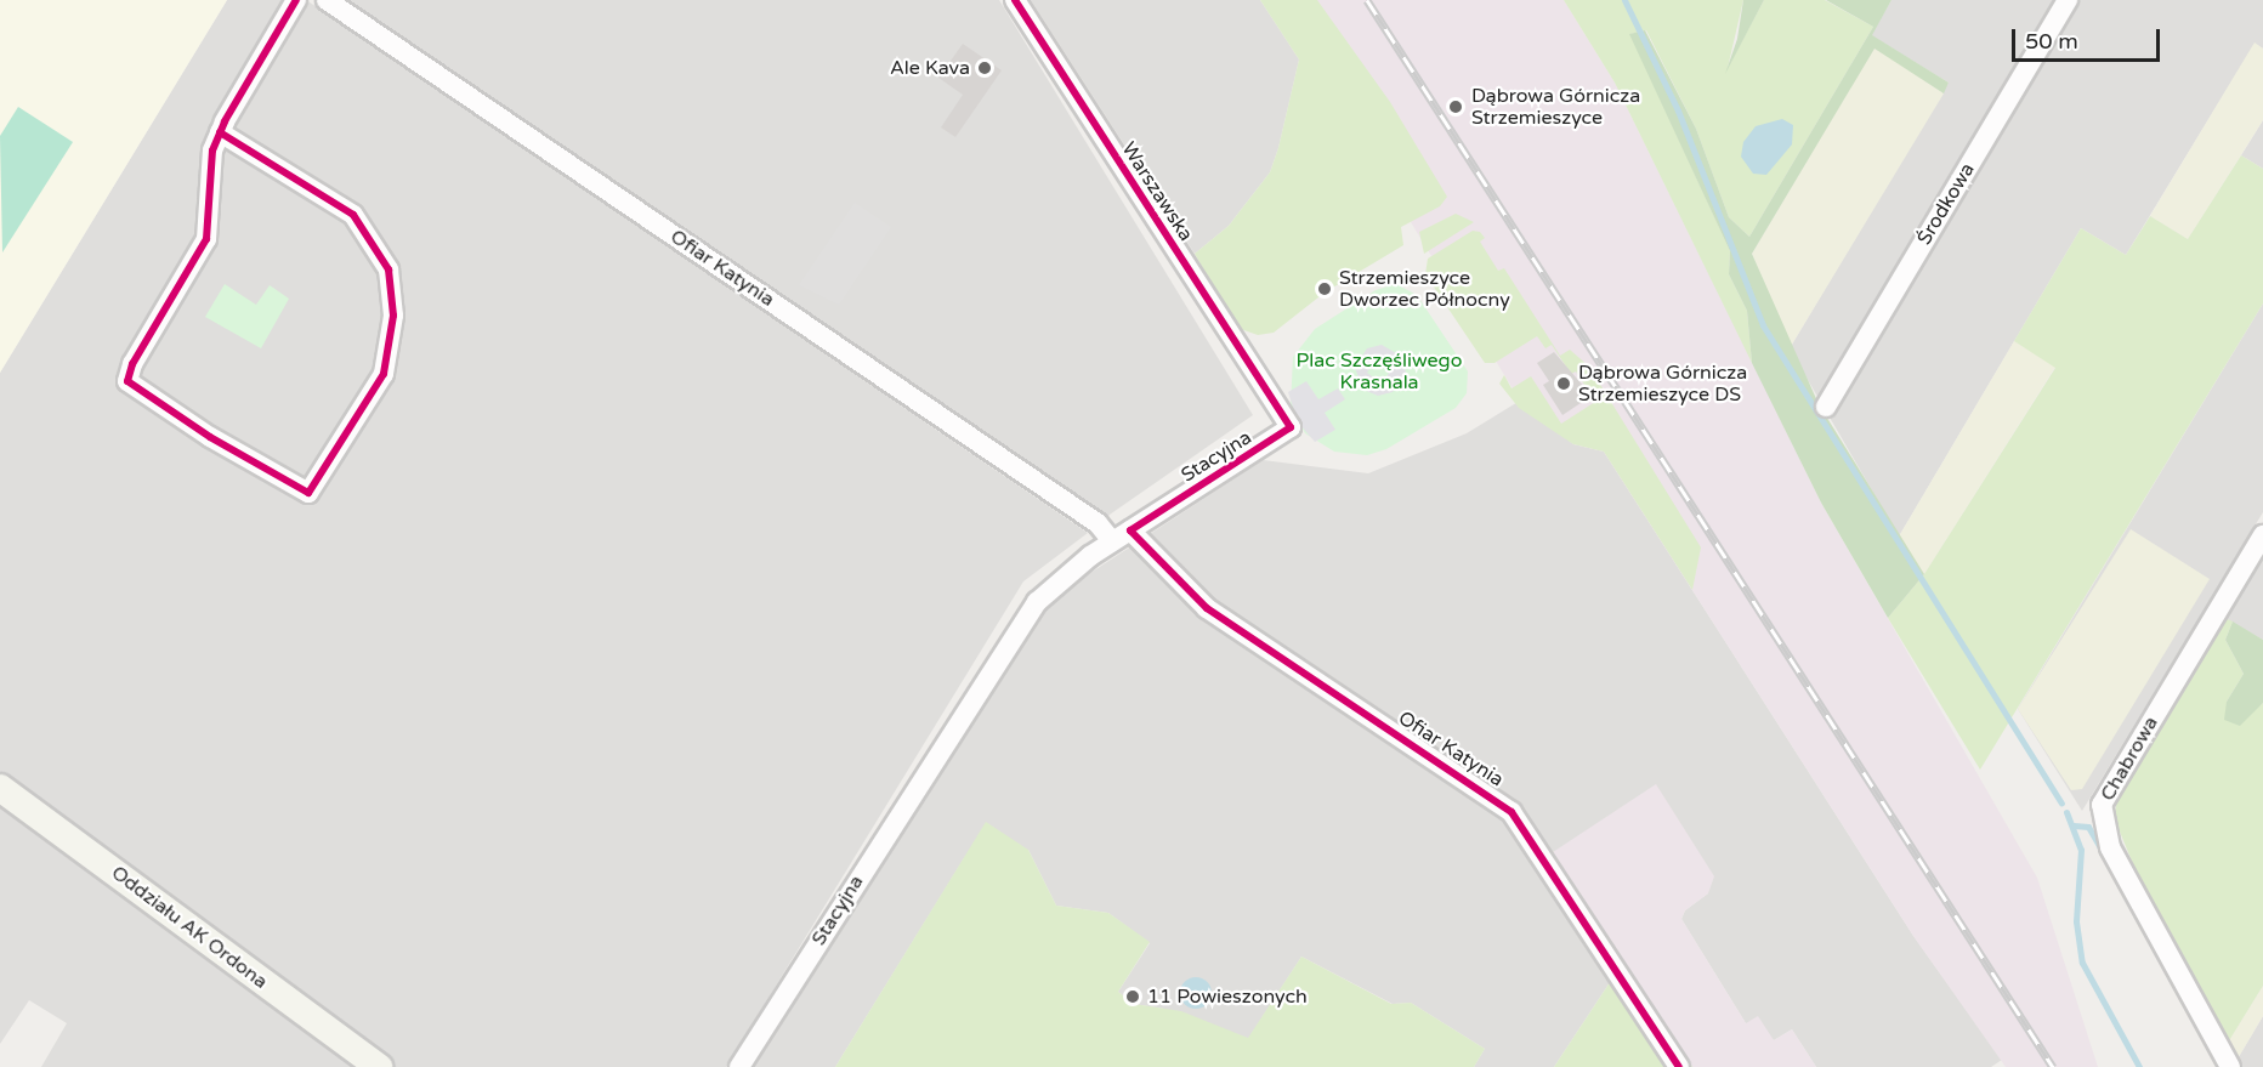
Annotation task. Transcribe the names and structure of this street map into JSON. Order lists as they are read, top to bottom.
{
  "streets": {
    "street": [
      "Warszawska",
      "Środkowa",
      "Ofiar Katynia",
      "Stacyjna",
      "Chabrowa",
      "Oddziału AK Ordona"
    ]
  },
  "crossings": [
    ["Warszawska", "Stacyjna"],
    ["Ofiar Katynia", "Stacyjna"]
  ],
  "parks": ["Plac Szczęśliwego Krasnala"],
  "places": [
    "Ale Kava",
    "Dąbrowa Górnicza Strzemieszyce",
    "Strzemieszyce Dworzec Północny",
    "Dąbrowa Górnicza Strzemieszyce DS",
    "11 Powieszonych"
  ],
  "scale_bar": "50 m"
}
